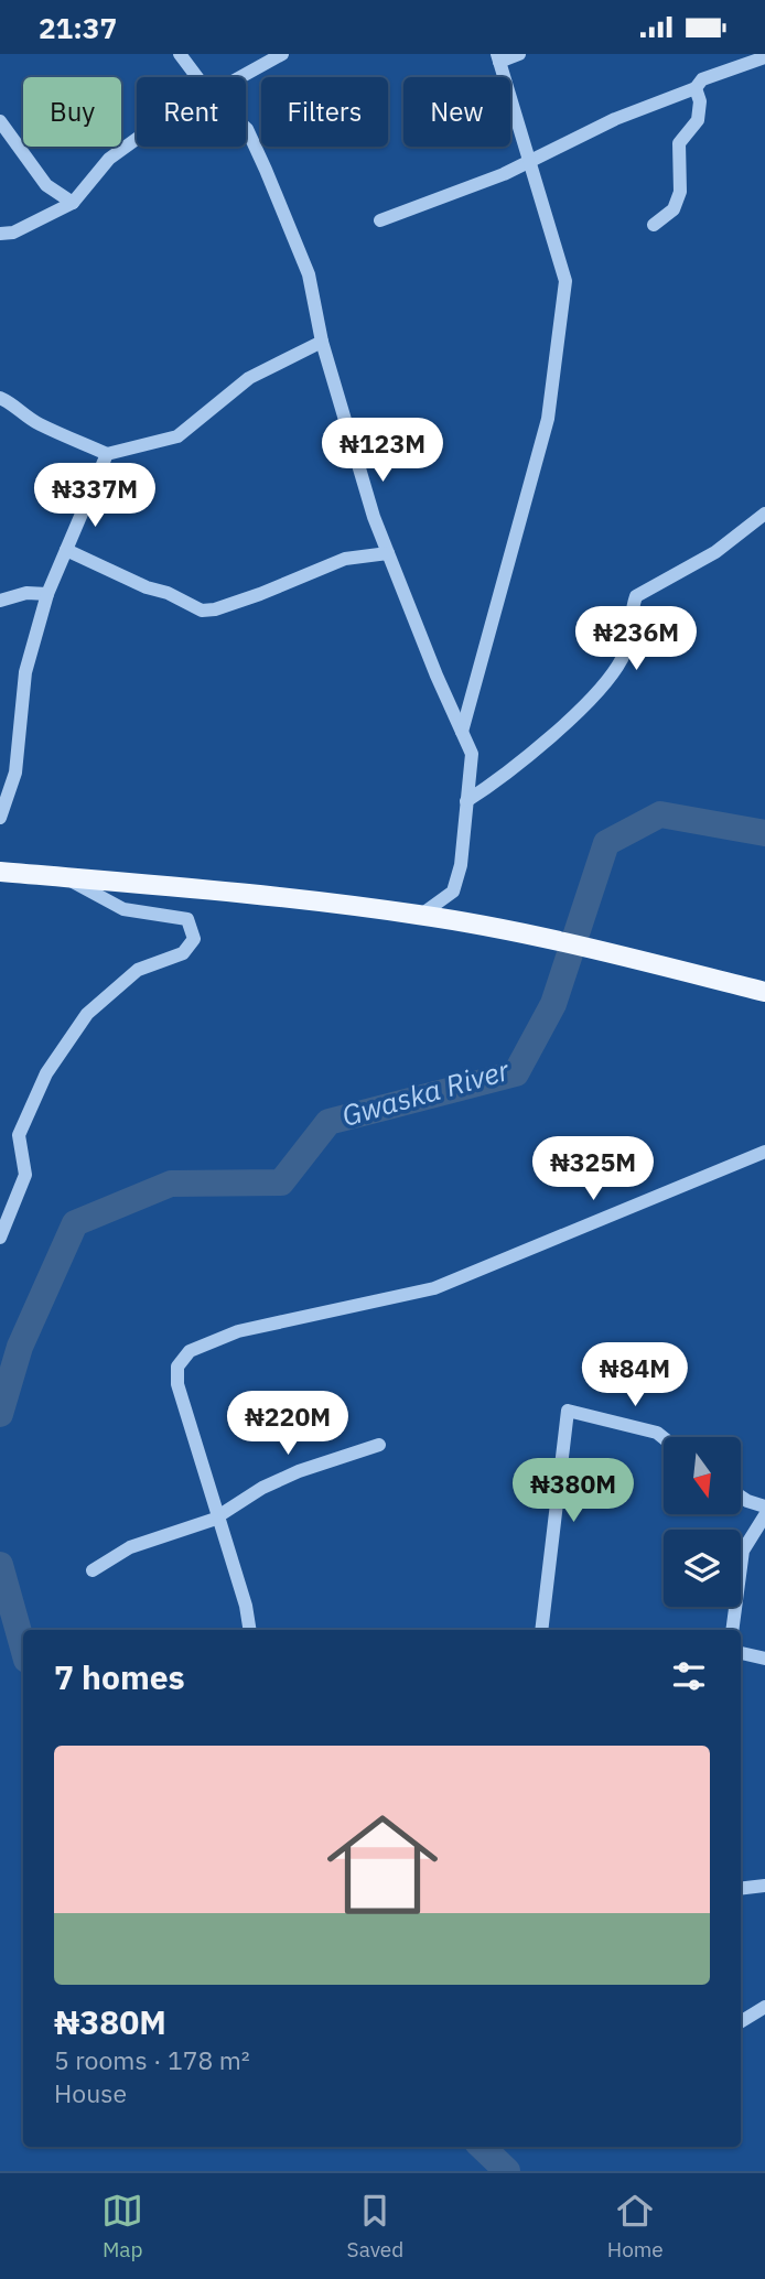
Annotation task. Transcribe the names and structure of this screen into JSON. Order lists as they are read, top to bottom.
{
  "water": ["Gwaska River"],
  "north": "bottom",
  "page": {
    "status": "21:37",
    "chip": [
      "Buy",
      "Rent",
      "Filters",
      "New"
    ],
    "price": [
      "₦123M",
      "₦337M",
      "₦236M",
      "₦325M",
      "₦84M",
      "₦220M",
      "₦380M"
    ],
    "heading": "7 homes",
    "list": [
      {
        "name": "₦380M",
        "note": "5 rooms · 178 m² · House"
      }
    ],
    "tabs": ["Map", "Saved", "Home"]
  }
}
